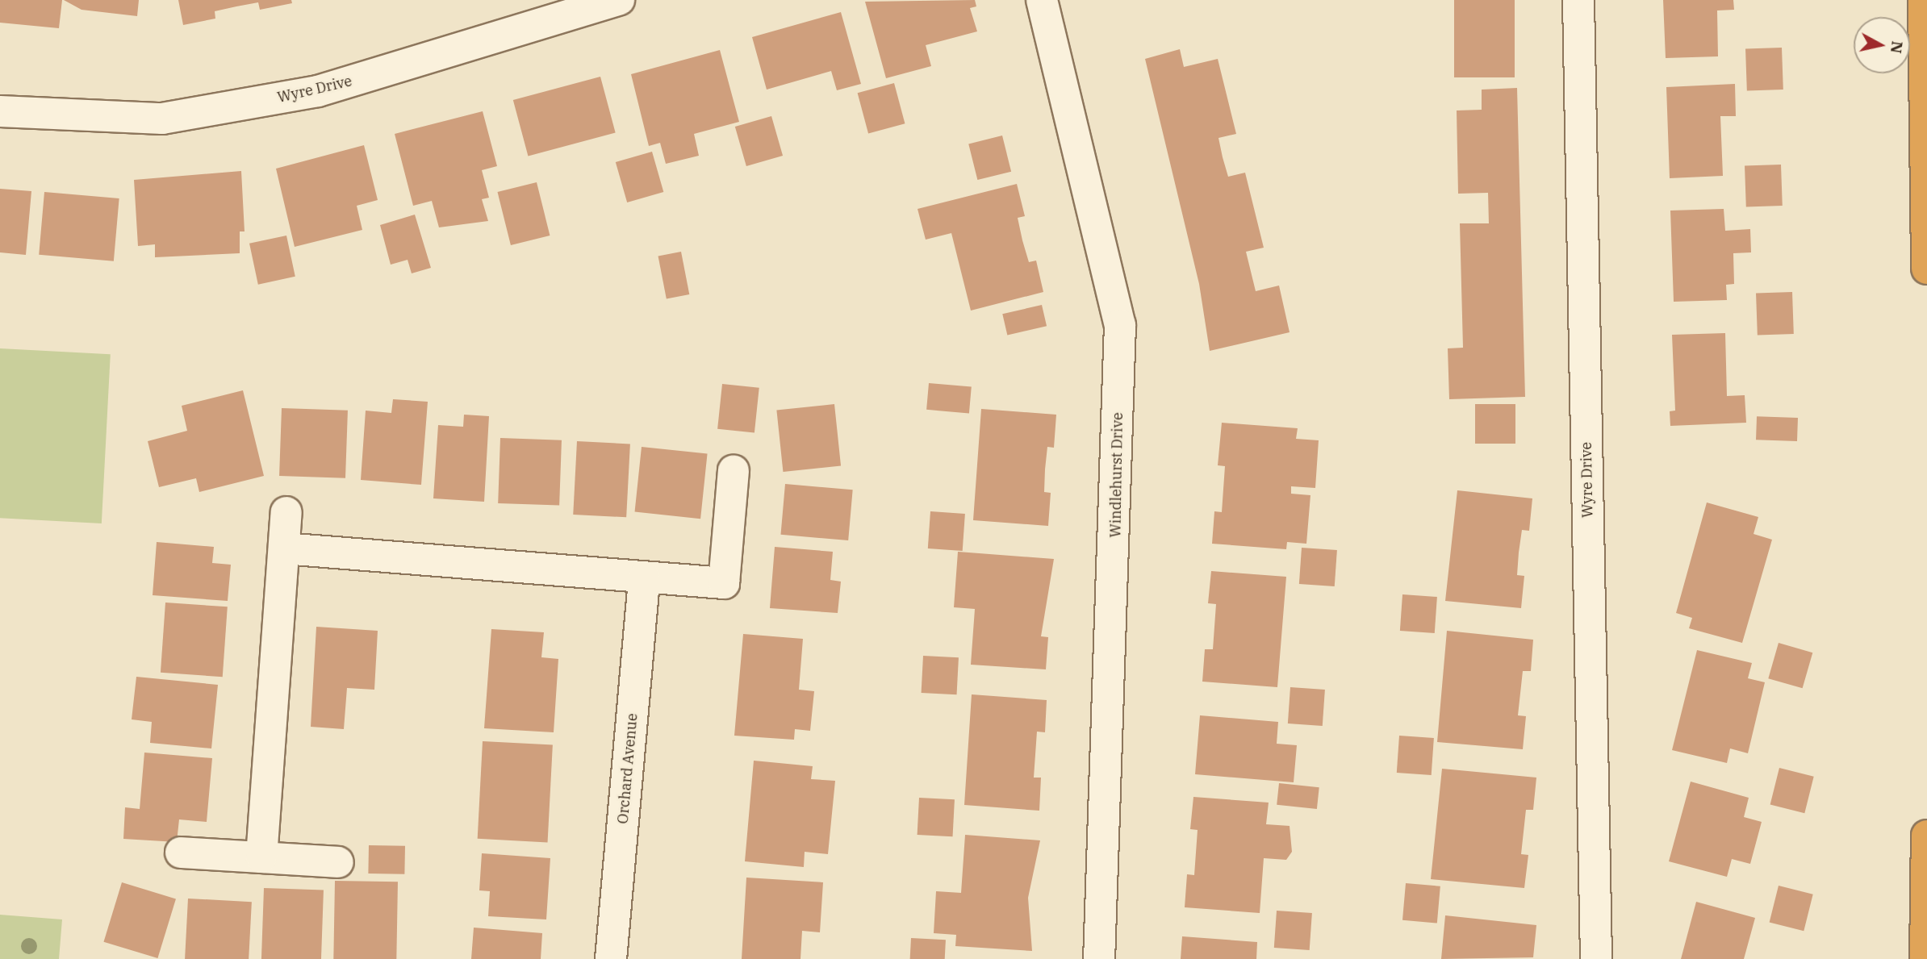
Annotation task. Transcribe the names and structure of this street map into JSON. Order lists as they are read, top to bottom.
{
  "streets": {
    "street": ["Wyre Drive", "Windlehurst Drive", "Orchard Avenue"]
  },
  "north": "right"
}
